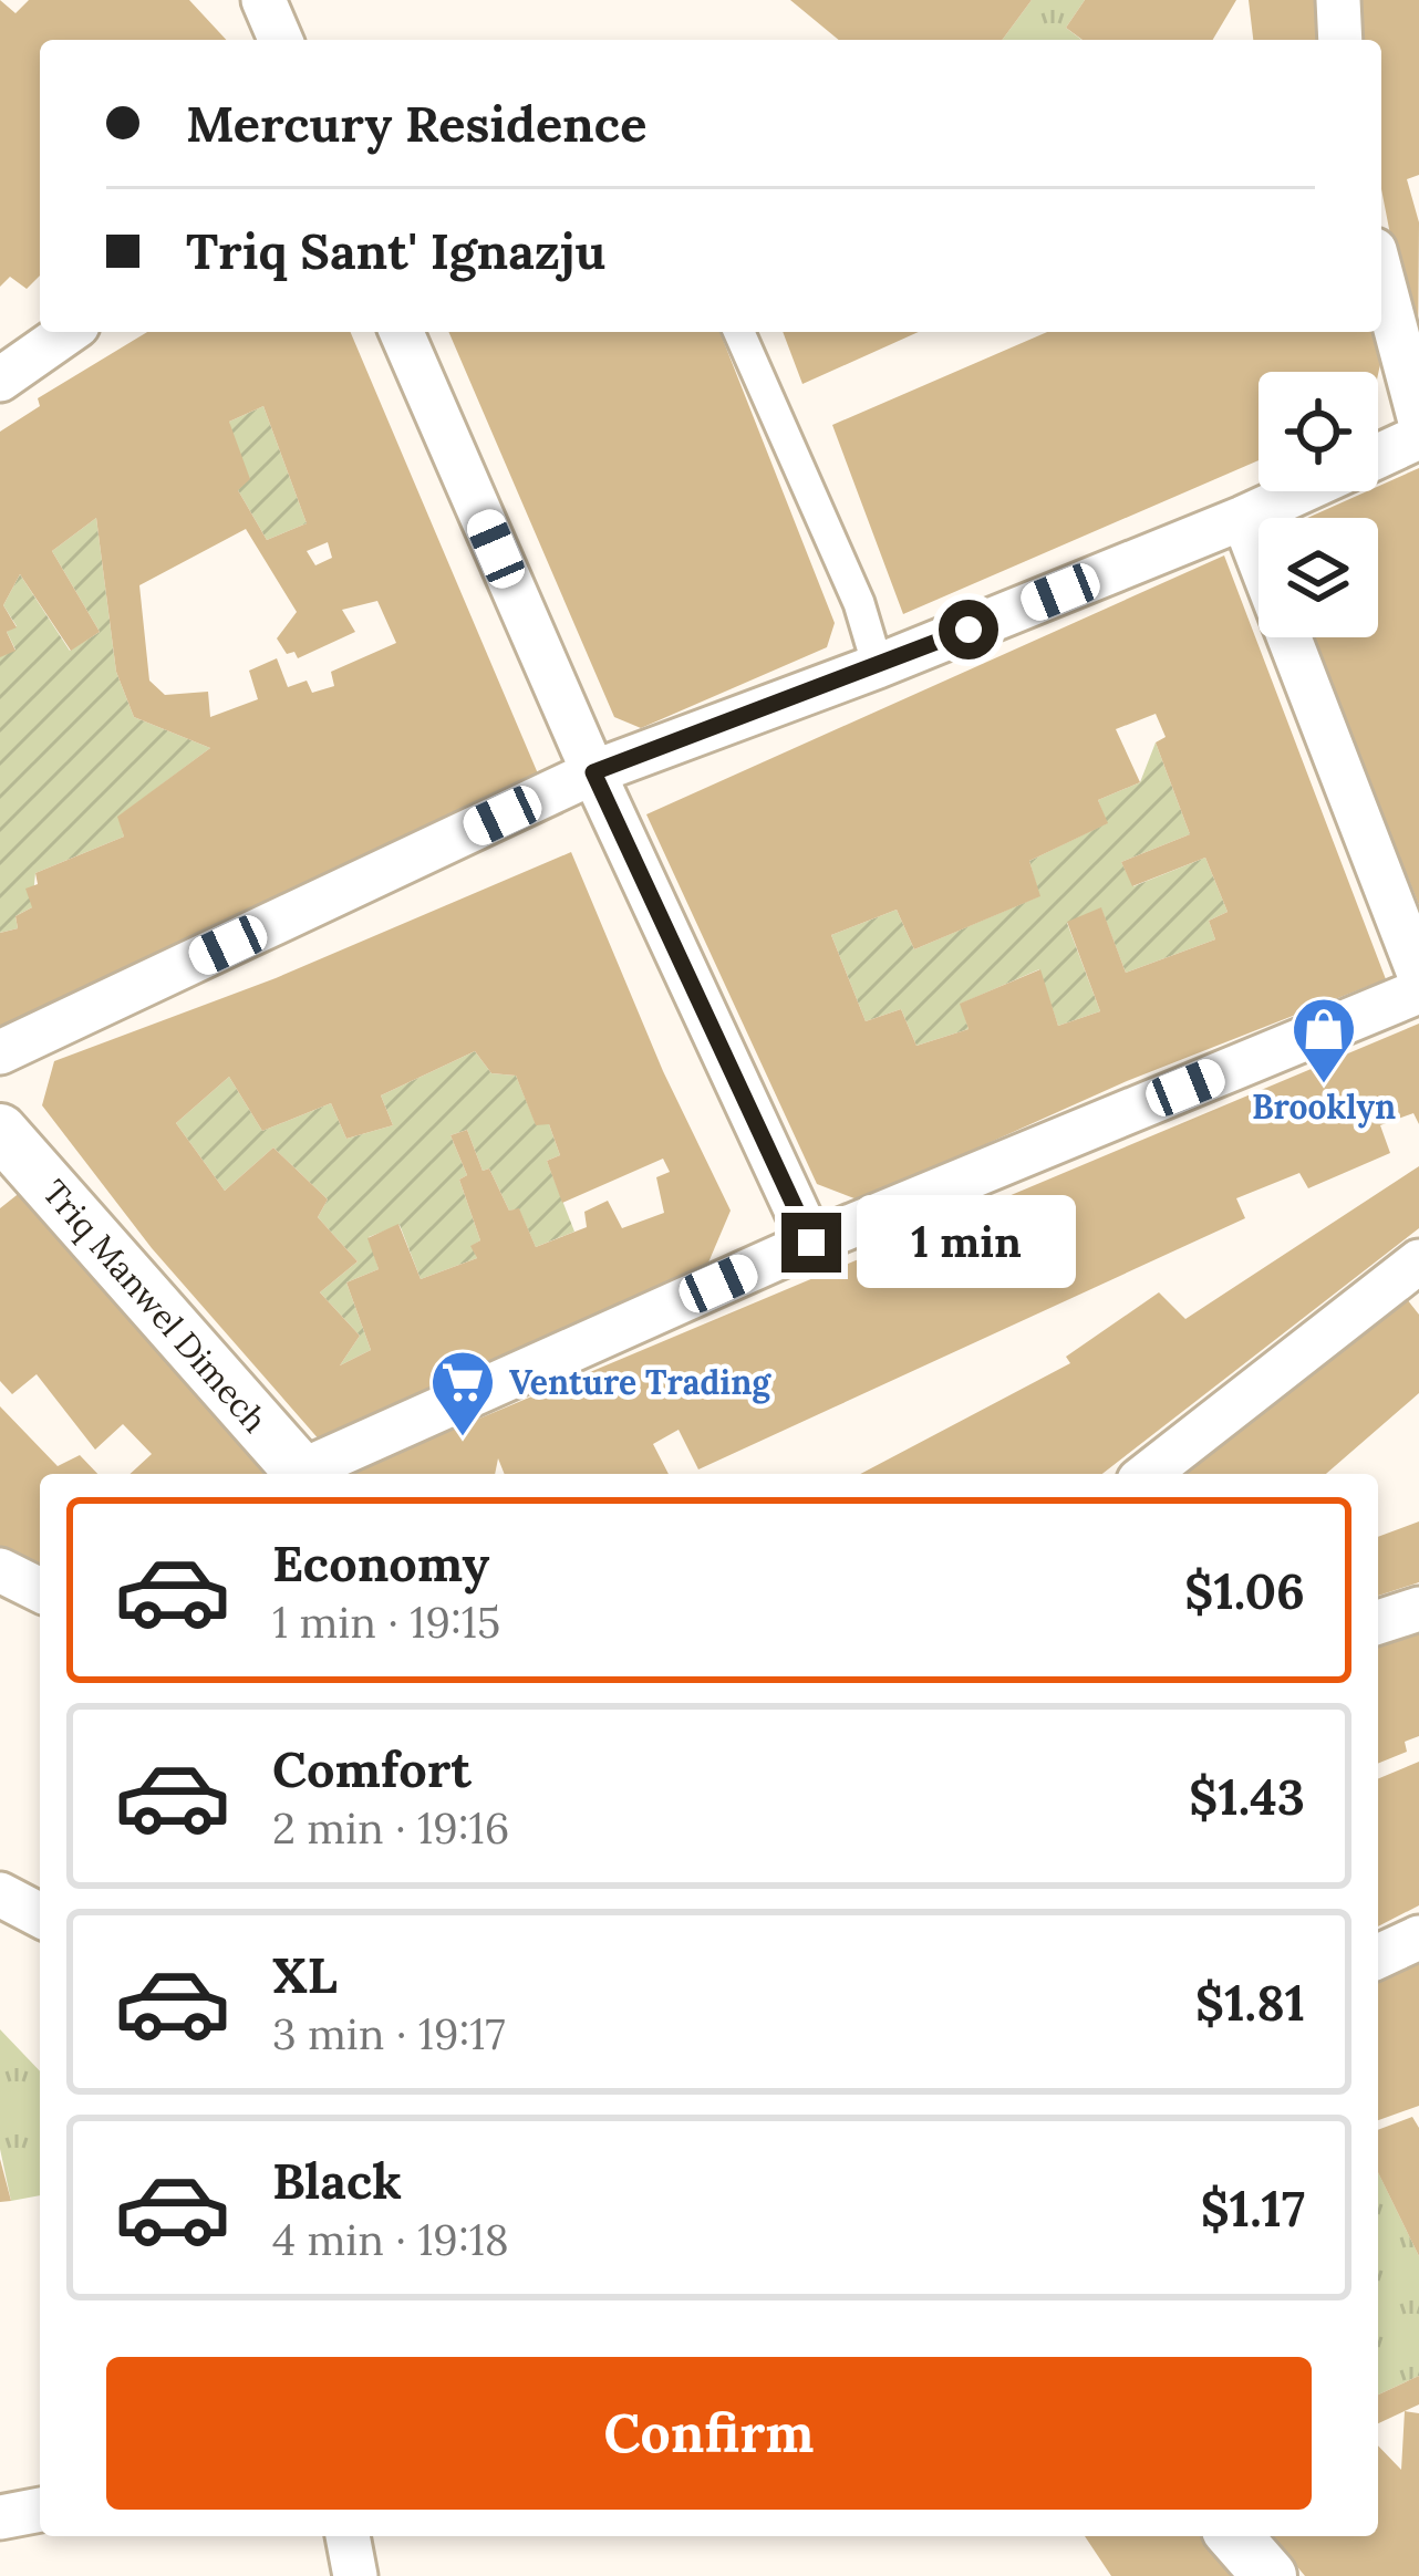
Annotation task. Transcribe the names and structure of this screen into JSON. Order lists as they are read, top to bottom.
{
  "streets": {
    "street": ["Triq Manwel Dimech"]
  },
  "places": {
    "shop": ["Brooklyn"],
    "supermarket": ["Venture Trading"]
  },
  "page": {
    "banner": ["Mercury Residence", "Triq Sant' Ignazju"],
    "bubble": "1 min",
    "list": [
      {
        "name": "Economy",
        "note": "1 min · 19:15",
        "value": "$1.06"
      },
      {
        "name": "Comfort",
        "note": "2 min · 19:16",
        "value": "$1.43"
      },
      {
        "name": "XL",
        "note": "3 min · 19:17",
        "value": "$1.81"
      },
      {
        "name": "Black",
        "note": "4 min · 19:18",
        "value": "$1.17"
      }
    ],
    "buttons": "Confirm"
  }
}
